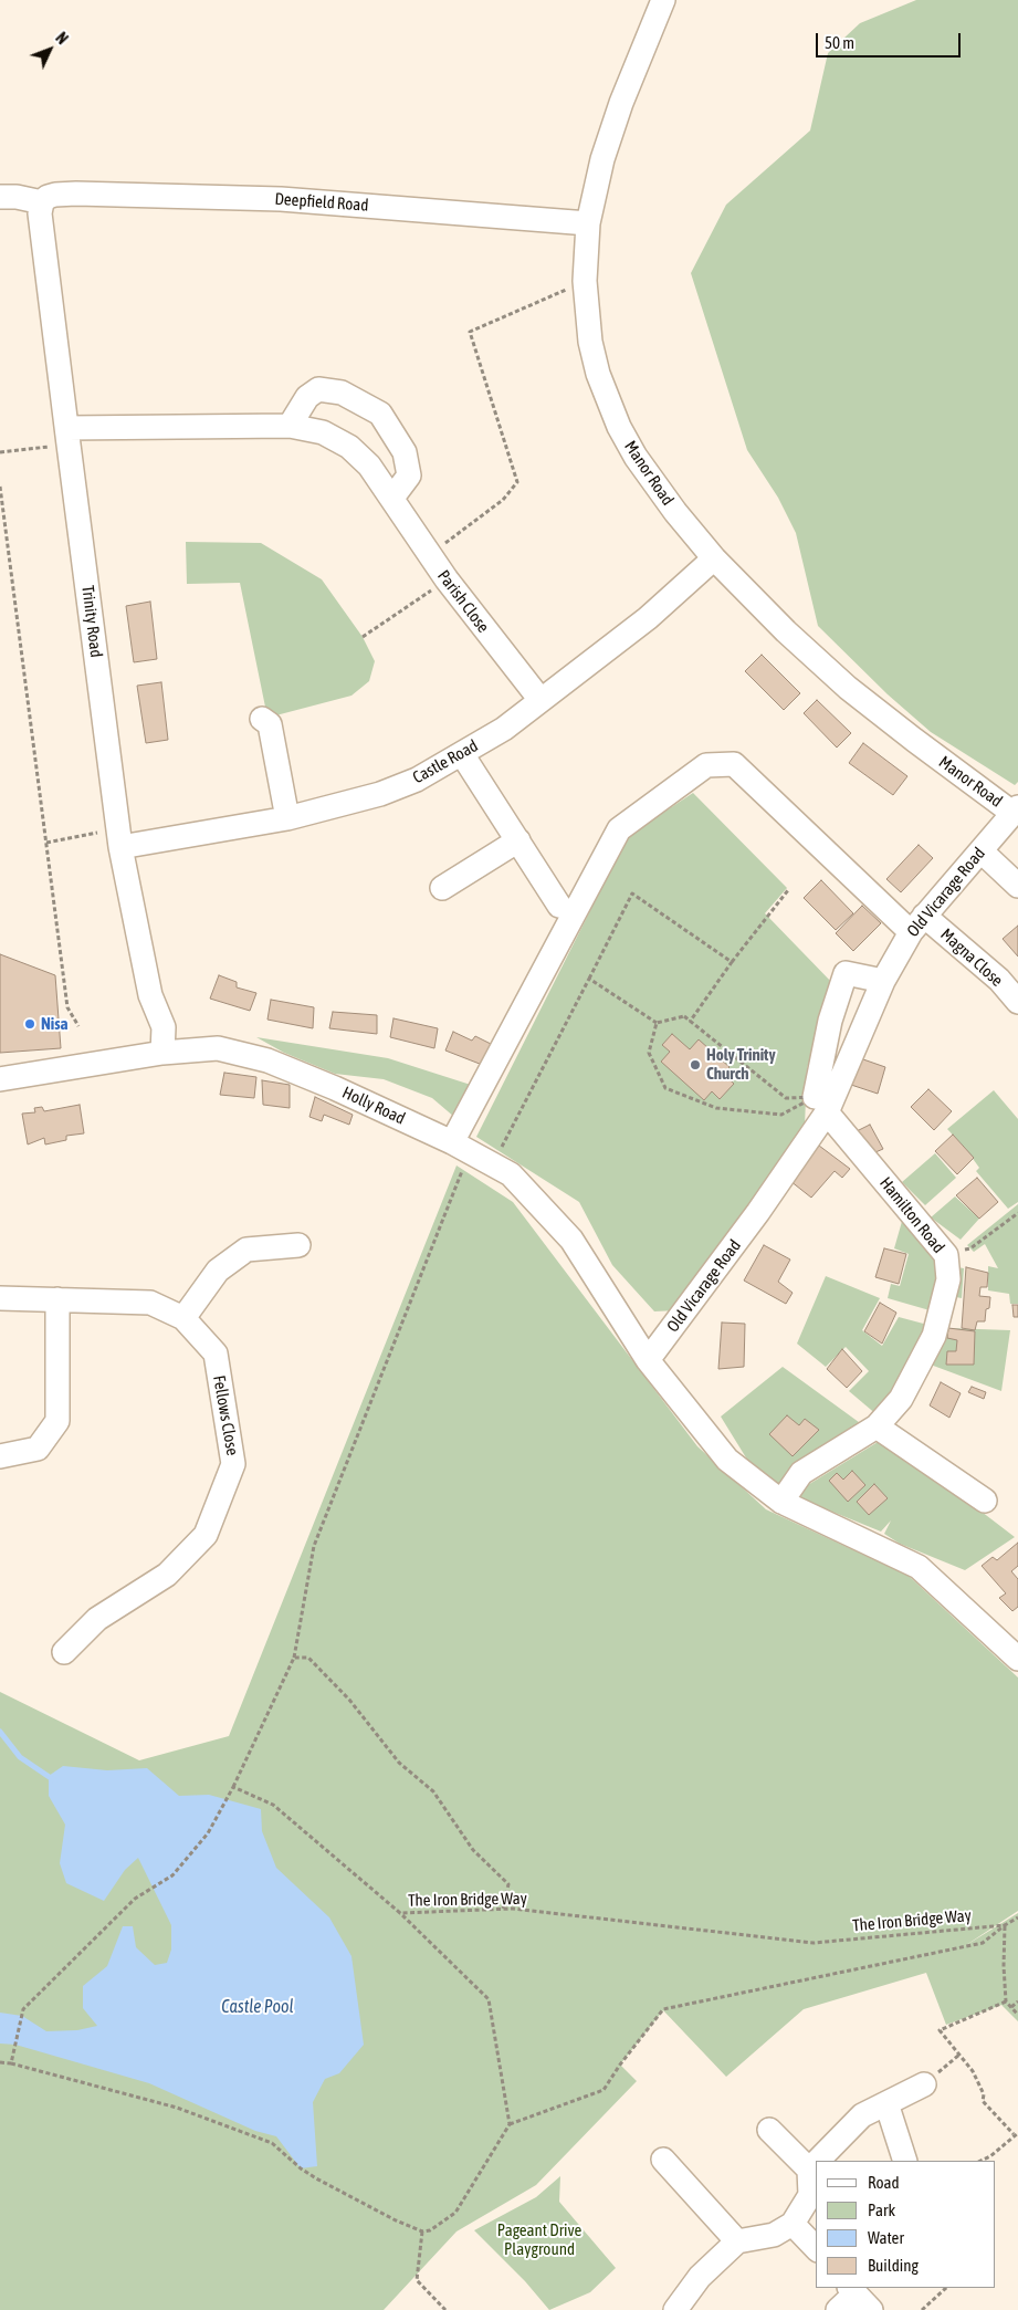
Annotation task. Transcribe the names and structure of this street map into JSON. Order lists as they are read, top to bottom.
{
  "streets": {
    "street": [
      "Deepfield Road",
      "Manor Road",
      "Parish Close",
      "Trinity Road",
      "Castle Road",
      "Old Vicarage Road",
      "Magna Close",
      "Holly Road",
      "Hamilton Road",
      "Fellows Close"
    ],
    "path": ["The Iron Bridge Way"]
  },
  "crossings": [
    ["Deepfield Road", "Manor Road"],
    ["Deepfield Road", "Trinity Road"],
    ["Manor Road", "Castle Road"],
    ["Manor Road", "Old Vicarage Road"],
    ["Parish Close", "Trinity Road"],
    ["Parish Close", "Castle Road"],
    ["Trinity Road", "Castle Road"],
    ["Trinity Road", "Holly Road"],
    ["Old Vicarage Road", "Magna Close"],
    ["Old Vicarage Road", "Holly Road"],
    ["Old Vicarage Road", "Hamilton Road"],
    ["Magna Close", "Holly Road"]
  ],
  "water": ["Castle Pool"],
  "parks": ["Pageant Drive Playground"],
  "places": ["Nisa", "Holy Trinity Church"],
  "legend": [
    "Road",
    "Park",
    "Water",
    "Building"
  ],
  "scale_bar": "50 m",
  "north": "top right"
}
